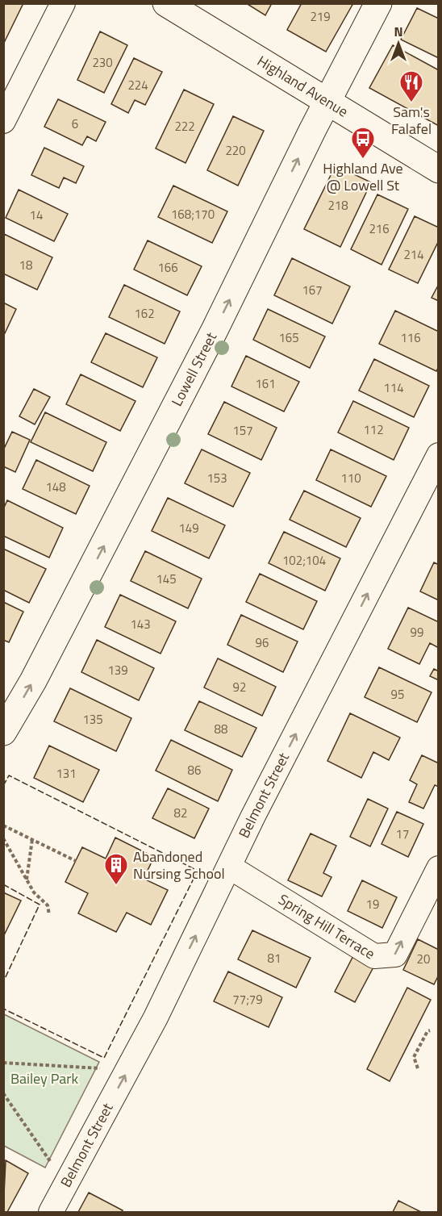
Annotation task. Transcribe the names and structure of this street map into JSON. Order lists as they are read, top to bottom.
{
  "streets": {
    "street": [
      "Highland Avenue",
      "Lowell Street",
      "Belmont Street",
      "Spring Hill Terrace"
    ]
  },
  "crossings": [
    ["Highland Avenue", "Lowell Street"],
    ["Belmont Street", "Spring Hill Terrace"]
  ],
  "one_way": ["Lowell Street", "Belmont Street"],
  "parks": ["Bailey Park"],
  "places": {
    "restaurant": ["Sam's Falafel"],
    "bus stop": ["Highland Ave @ Lowell St"],
    "building": ["Abandoned Nursing School"]
  },
  "house_numbers": [
    "219",
    "230",
    "224",
    "6",
    "222",
    "220",
    "218",
    "168;170",
    "14",
    "216",
    "214",
    "18",
    "166",
    "167",
    "162",
    "165",
    "116",
    "161",
    "114",
    "112",
    "157",
    "153",
    "110",
    "148",
    "149",
    "102;104",
    "145",
    "143",
    "99",
    "96",
    "139",
    "92",
    "95",
    "135",
    "88",
    "86",
    "131",
    "82",
    "17",
    "19",
    "81",
    "20",
    "77;79"
  ],
  "north": "top"
}
